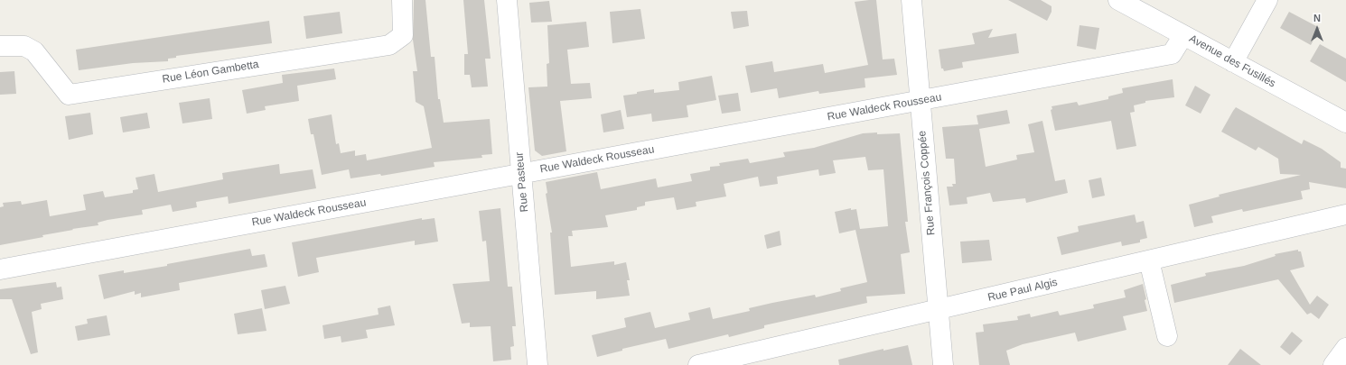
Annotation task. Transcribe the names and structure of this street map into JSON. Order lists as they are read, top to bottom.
{
  "streets": {
    "street": [
      "Avenue des Fusillés",
      "Rue Léon Gambetta",
      "Rue Waldeck Rousseau",
      "Rue Pasteur",
      "Rue François Coppée",
      "Rue Paul Algis"
    ]
  },
  "crossings": [
    ["Avenue des Fusillés", "Rue Waldeck Rousseau"],
    ["Rue Waldeck Rousseau", "Rue Pasteur"],
    ["Rue Waldeck Rousseau", "Rue François Coppée"],
    ["Rue François Coppée", "Rue Paul Algis"]
  ],
  "north": "top"
}
